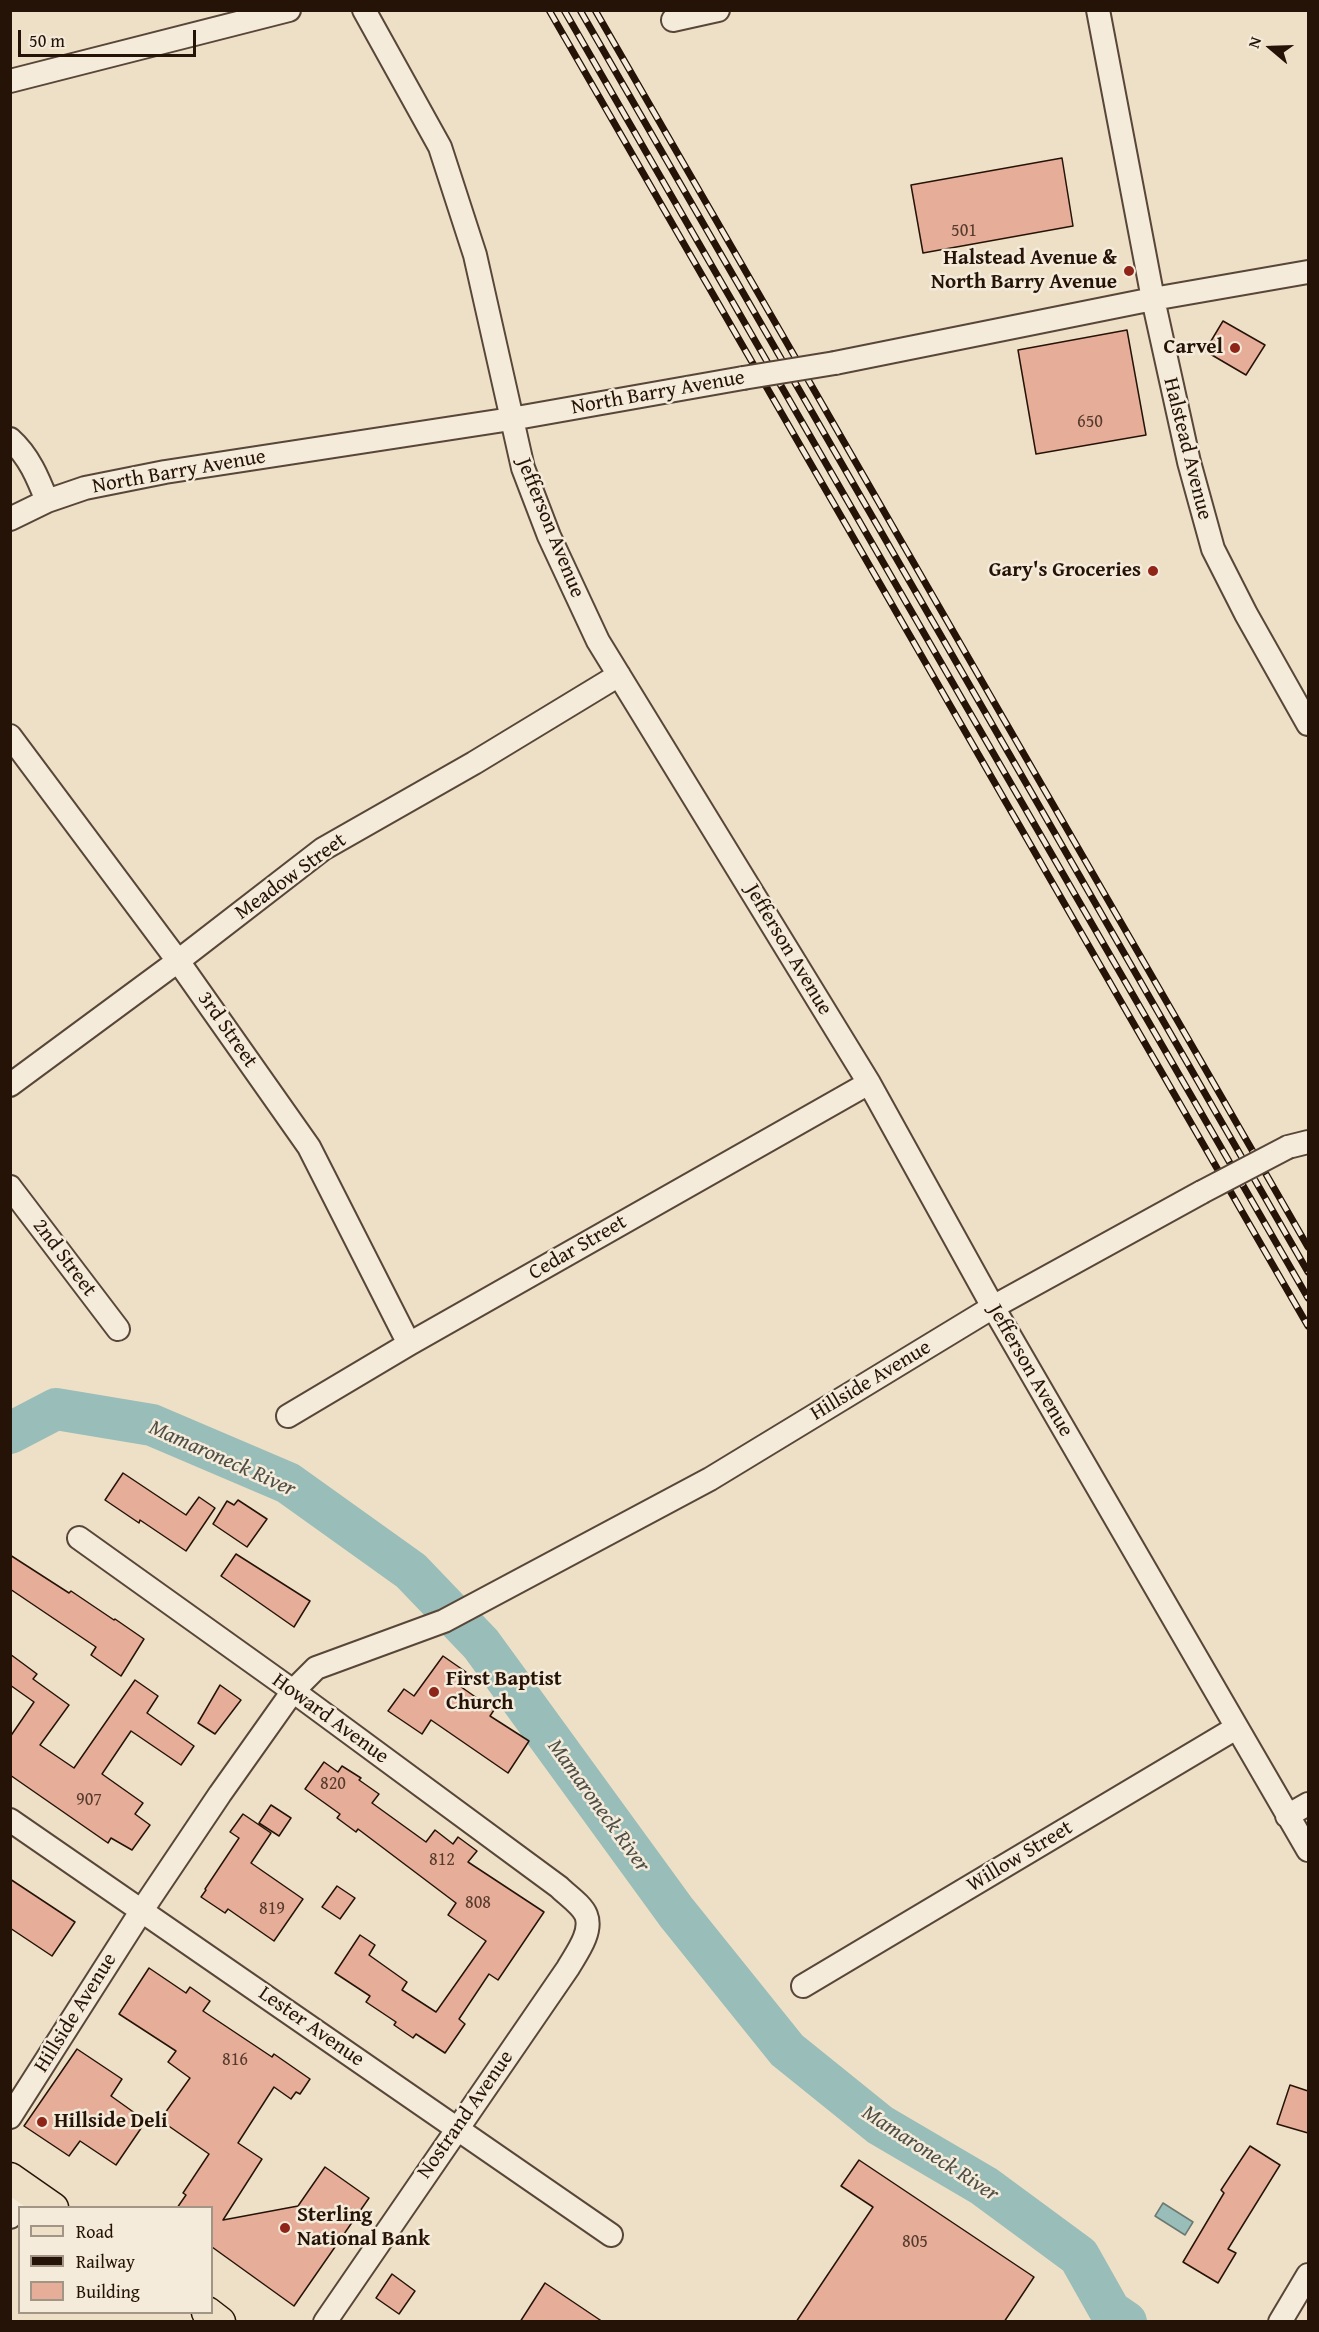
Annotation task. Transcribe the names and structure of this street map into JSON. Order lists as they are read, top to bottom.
{
  "streets": {
    "street": [
      "North Barry Avenue",
      "Halstead Avenue",
      "Jefferson Avenue",
      "Meadow Street",
      "3rd Street",
      "Cedar Street",
      "2nd Street",
      "Hillside Avenue",
      "Howard Avenue",
      "Willow Street",
      "Lester Avenue",
      "Nostrand Avenue"
    ]
  },
  "crossings": [
    ["North Barry Avenue", "Halstead Avenue"],
    ["North Barry Avenue", "Jefferson Avenue"],
    ["Jefferson Avenue", "Meadow Street"],
    ["Jefferson Avenue", "Cedar Street"],
    ["Jefferson Avenue", "Hillside Avenue"],
    ["Jefferson Avenue", "Willow Street"],
    ["Meadow Street", "3rd Street"],
    ["3rd Street", "Cedar Street"],
    ["Hillside Avenue", "Howard Avenue"],
    ["Hillside Avenue", "Lester Avenue"],
    ["Howard Avenue", "Nostrand Avenue"],
    ["Lester Avenue", "Nostrand Avenue"]
  ],
  "water": ["Mamaroneck River"],
  "places": [
    "Halstead Avenue & North Barry Avenue",
    "Carvel",
    "Gary's Groceries",
    "First Baptist Church",
    "Hillside Deli",
    "Sterling National Bank"
  ],
  "house_numbers": [
    "501",
    "650",
    "820",
    "907",
    "812",
    "808",
    "819",
    "816",
    "805"
  ],
  "legend": ["Road", "Railway", "Building"],
  "scale_bar": "50 m",
  "north": "left"
}
